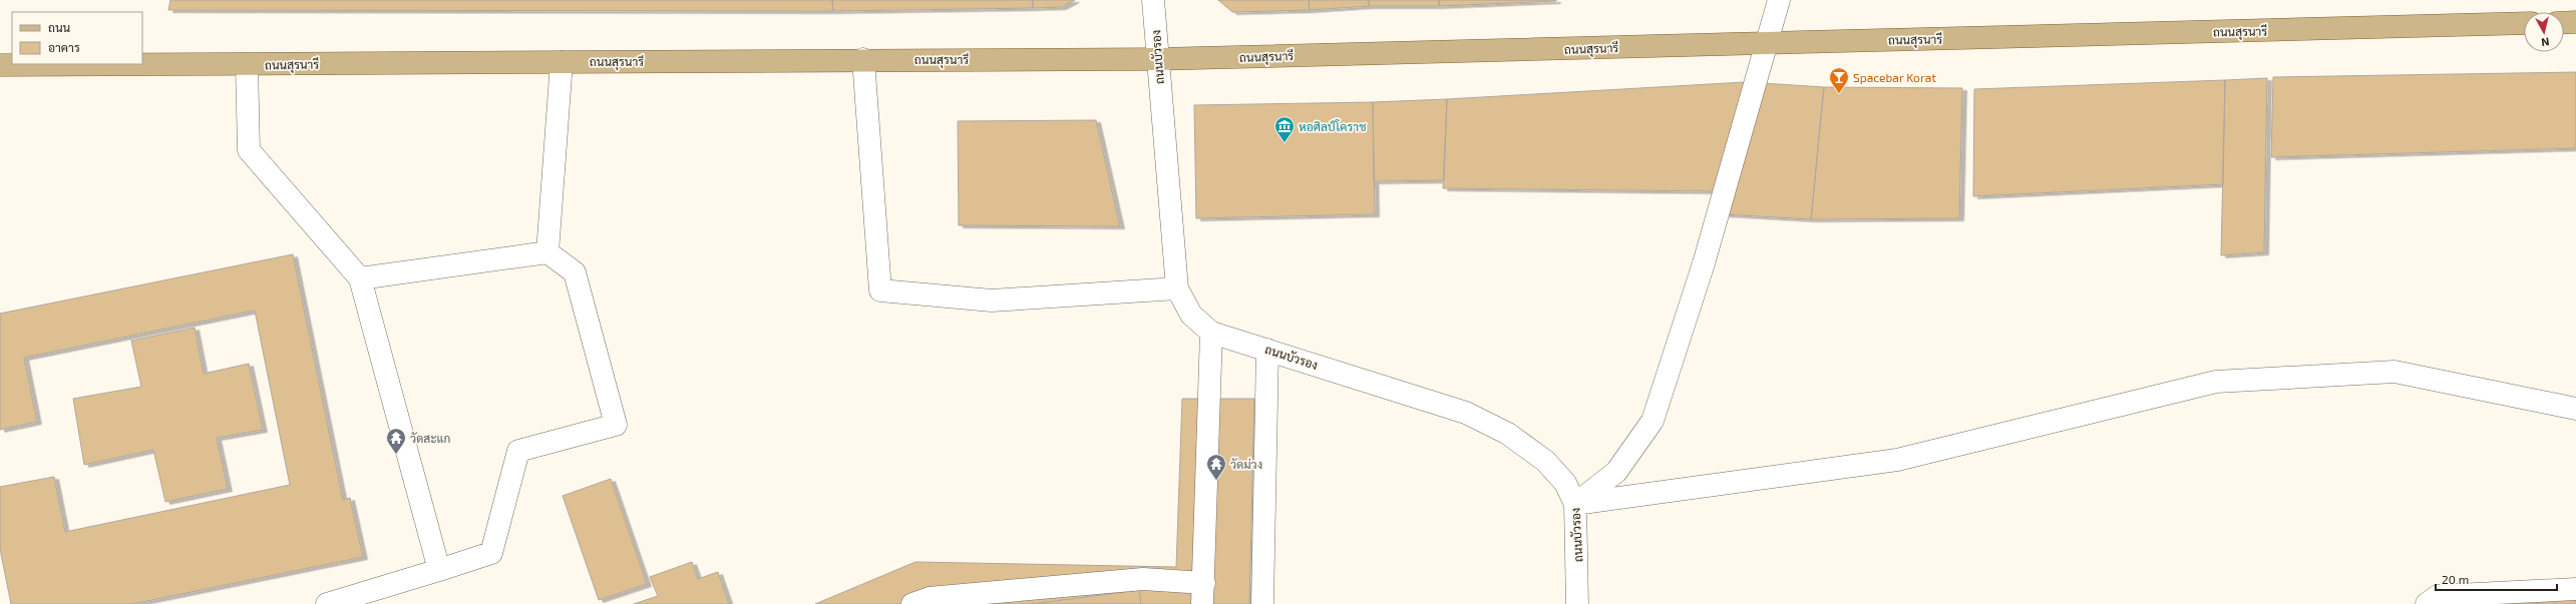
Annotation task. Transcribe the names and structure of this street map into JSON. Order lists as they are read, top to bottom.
{
  "streets": {
    "main road": ["ถนนสุรนารี"],
    "street": ["ถนนบัวรอง"]
  },
  "crossings": [
    ["ถนนสุรนารี", "ถนนบัวรอง"]
  ],
  "places": {
    "bar": ["Spacebar Korat"],
    "museum": ["หอศิลป์โคราช"],
    "temple": ["วัดสะแก", "วัดม่วง"]
  },
  "legend": ["ถนน", "อาคาร"],
  "scale_bar": "20 m",
  "north": "bottom"
}
